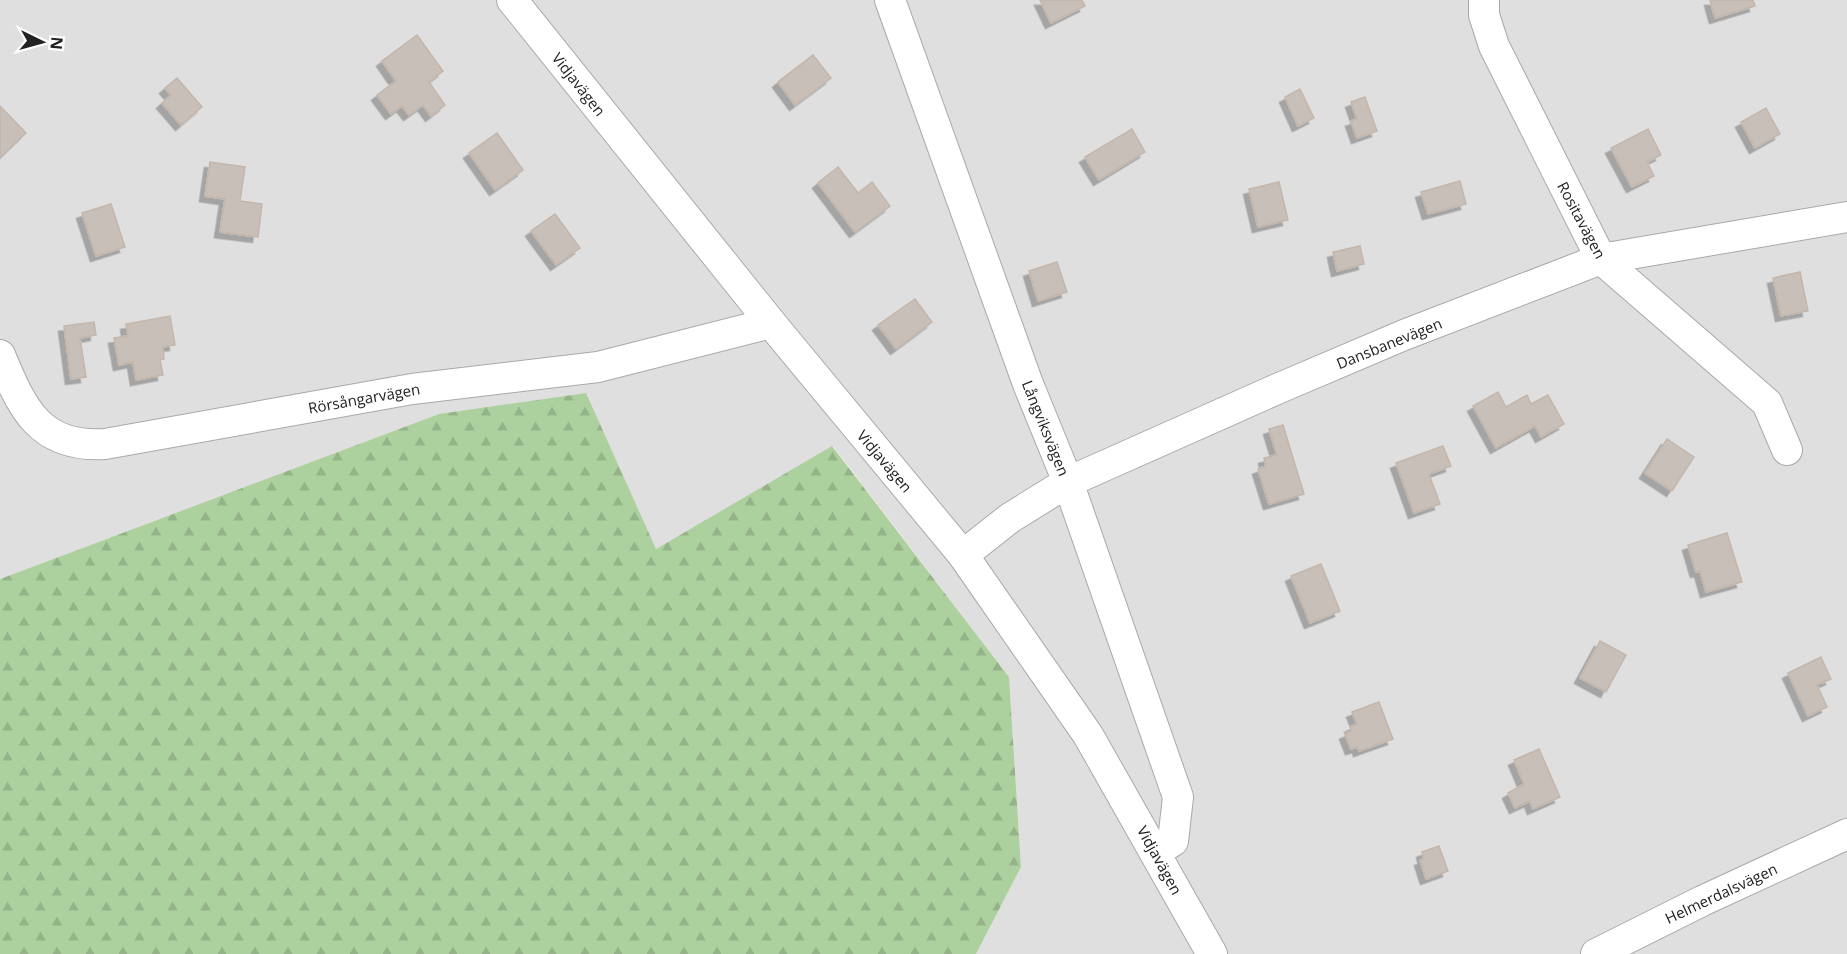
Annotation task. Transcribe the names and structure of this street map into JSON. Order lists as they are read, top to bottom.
{
  "streets": {
    "street": [
      "Vidjavägen",
      "Rositavägen",
      "Dansbanevägen",
      "Rörsångarvägen",
      "Långviksvägen",
      "Helmerdalsvägen"
    ]
  },
  "crossings": [
    ["Vidjavägen", "Dansbanevägen"],
    ["Vidjavägen", "Rörsångarvägen"],
    ["Vidjavägen", "Långviksvägen"],
    ["Rositavägen", "Dansbanevägen"],
    ["Dansbanevägen", "Långviksvägen"]
  ],
  "north": "right"
}
